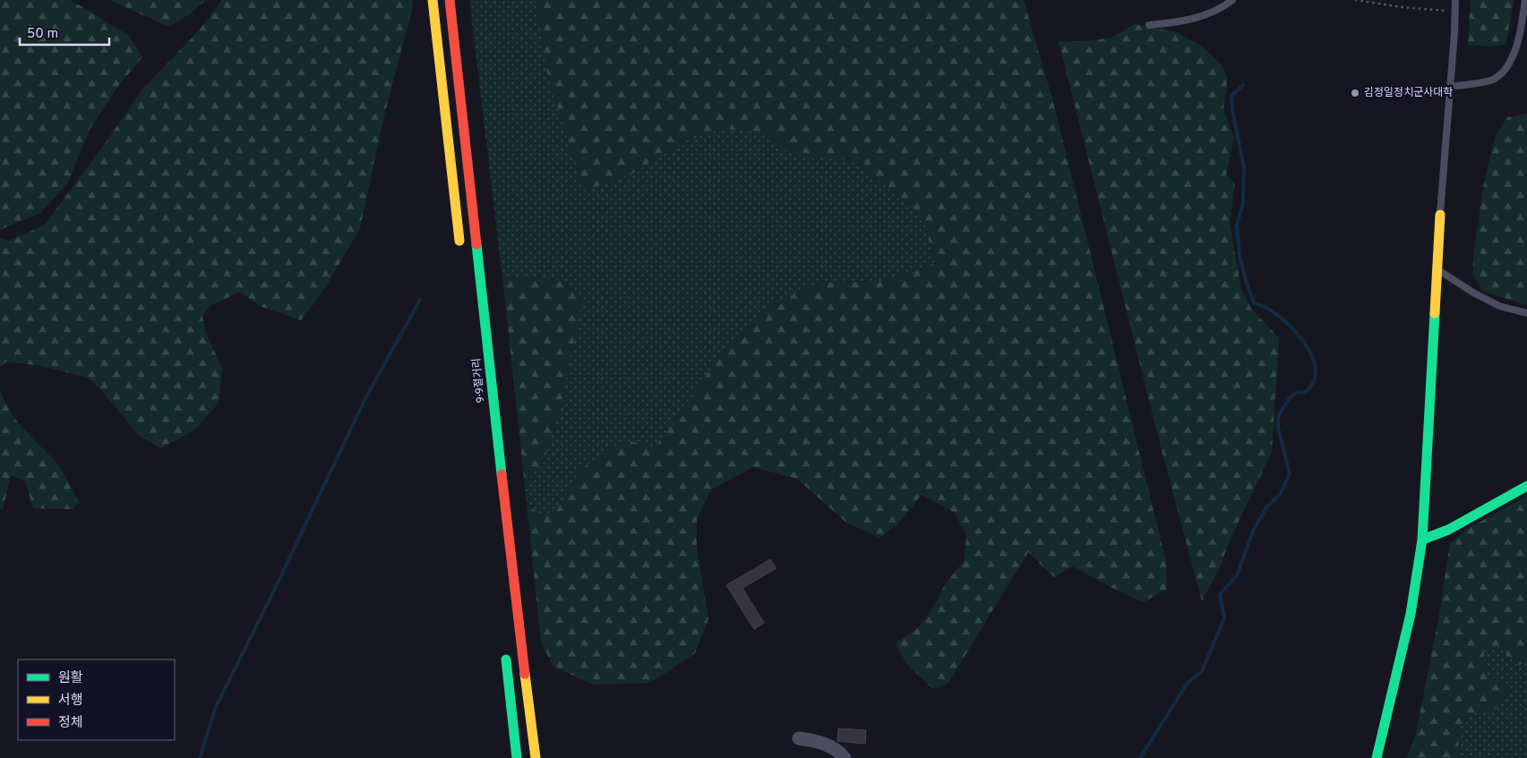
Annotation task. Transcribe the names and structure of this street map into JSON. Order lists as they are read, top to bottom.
{
  "streets": {
    "main road": ["9·9절거리"]
  },
  "places": ["김정일정치군사대학"],
  "legend": ["원활", "서행", "정체"],
  "scale_bar": "50 m"
}
